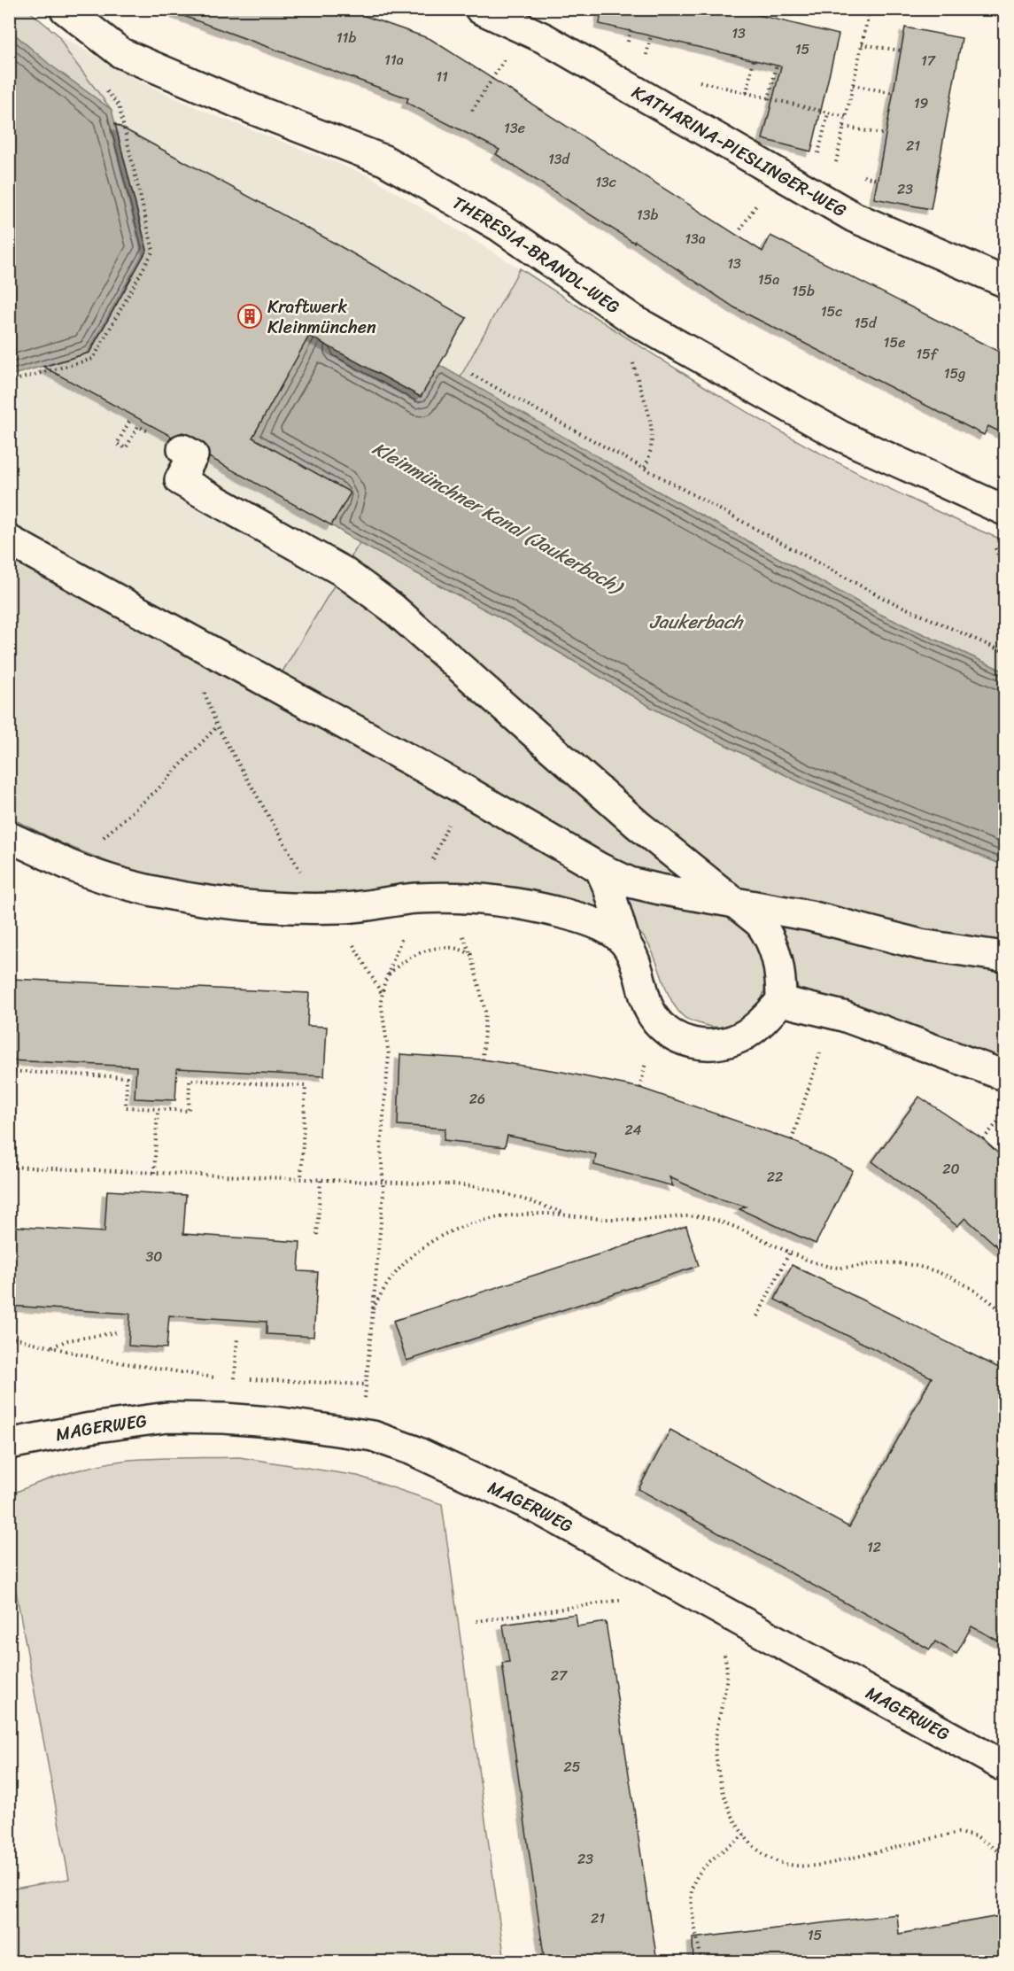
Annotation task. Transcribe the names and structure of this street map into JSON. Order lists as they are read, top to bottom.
{
  "streets": {
    "street": ["KATHARINA-PIESLINGER-WEG", "THERESIA-BRANDL-WEG", "MAGERWEG"]
  },
  "water": ["Kleinmünchner Kanal (Jaukerbach)", "Jaukerbach"],
  "places": {
    "building": ["Kraftwerk Kleinmünchen"]
  },
  "house_numbers": [
    "13",
    "11b",
    "15",
    "11a",
    "17",
    "11",
    "19",
    "13e",
    "21",
    "13d",
    "13c",
    "23",
    "13b",
    "13a",
    "13",
    "15a",
    "15b",
    "15c",
    "15d",
    "15e",
    "15f",
    "15g",
    "26",
    "24",
    "20",
    "22",
    "30",
    "12",
    "27",
    "25",
    "23",
    "21",
    "15"
  ]
}
